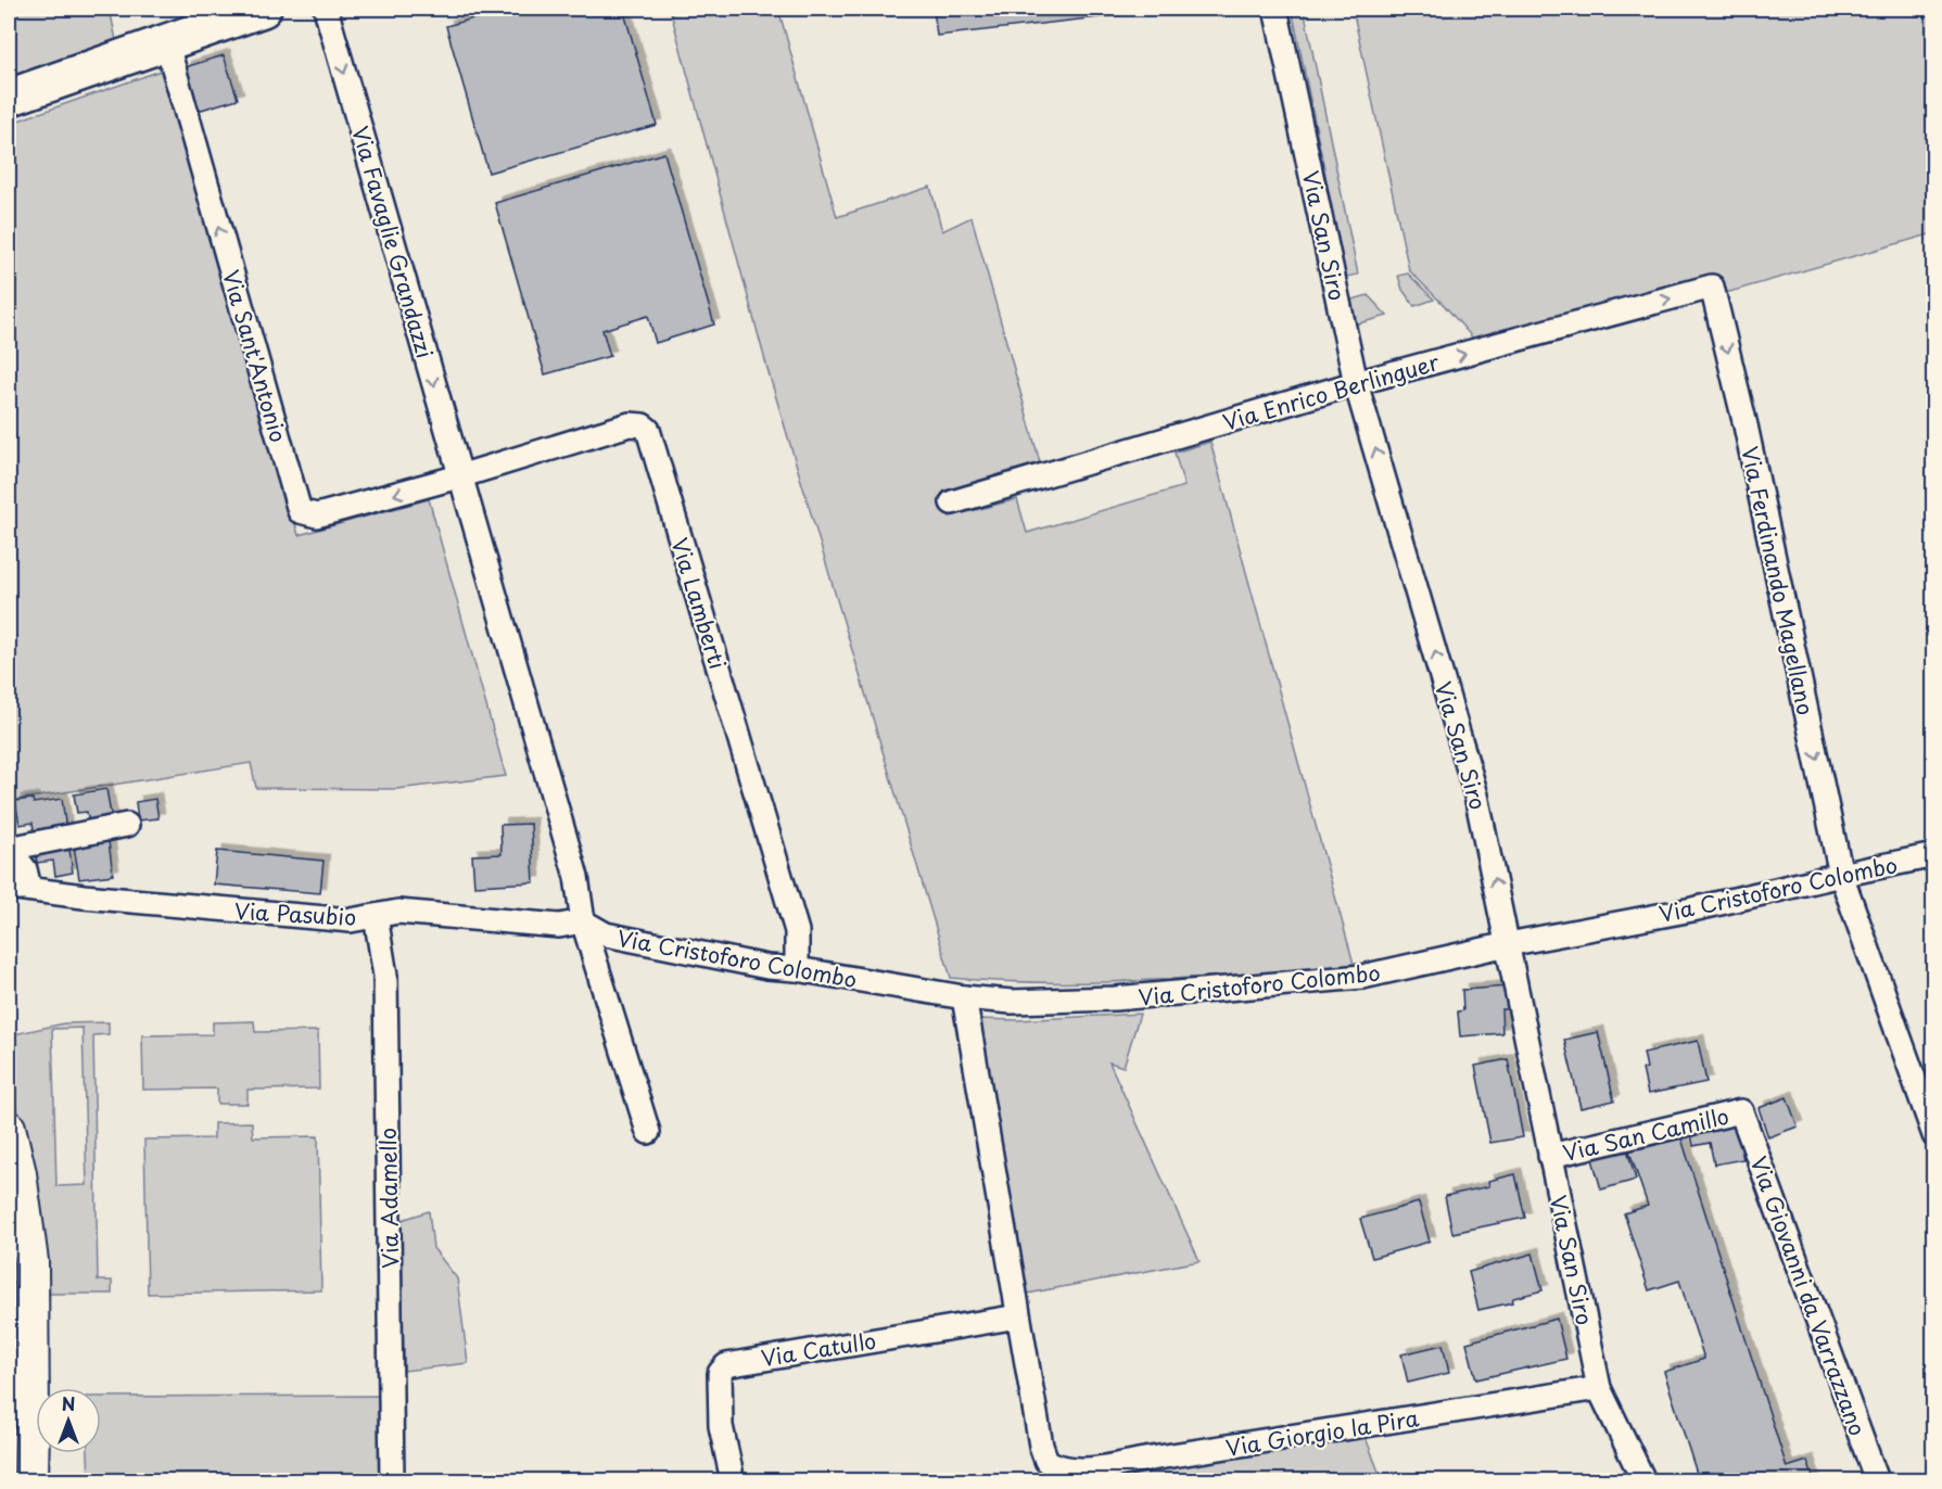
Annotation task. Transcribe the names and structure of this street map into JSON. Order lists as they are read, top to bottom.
{
  "streets": {
    "street": [
      "Via San Siro",
      "Via Favaglie Grandazzi",
      "Via Sant'Antonio",
      "Via Enrico Berlinguer",
      "Via Ferdinando Magellano",
      "Via Lamberti",
      "Via Cristoforo Colombo",
      "Via Pasubio",
      "Via San Camillo",
      "Via Adamello",
      "Via Giovanni da Varrazzano",
      "Via Catullo",
      "Via Giorgio la Pira"
    ]
  },
  "crossings": [
    ["Via San Siro", "Via Enrico Berlinguer"],
    ["Via San Siro", "Via Cristoforo Colombo"],
    ["Via San Siro", "Via San Camillo"],
    ["Via San Siro", "Via Giorgio la Pira"],
    ["Via Favaglie Grandazzi", "Via Sant'Antonio"],
    ["Via Favaglie Grandazzi", "Via Lamberti"],
    ["Via Favaglie Grandazzi", "Via Cristoforo Colombo"],
    ["Via Favaglie Grandazzi", "Via Pasubio"],
    ["Via Sant'Antonio", "Via Lamberti"],
    ["Via Enrico Berlinguer", "Via Ferdinando Magellano"],
    ["Via Ferdinando Magellano", "Via Cristoforo Colombo"],
    ["Via Lamberti", "Via Cristoforo Colombo"],
    ["Via Cristoforo Colombo", "Via Pasubio"],
    ["Via Pasubio", "Via Adamello"],
    ["Via San Camillo", "Via Giovanni da Varrazzano"],
    ["Via Catullo", "Via Giorgio la Pira"]
  ],
  "one_way": [
    "Via San Siro",
    "Via Favaglie Grandazzi",
    "Via Sant'Antonio",
    "Via Enrico Berlinguer",
    "Via Ferdinando Magellano"
  ],
  "north": "top"
}
